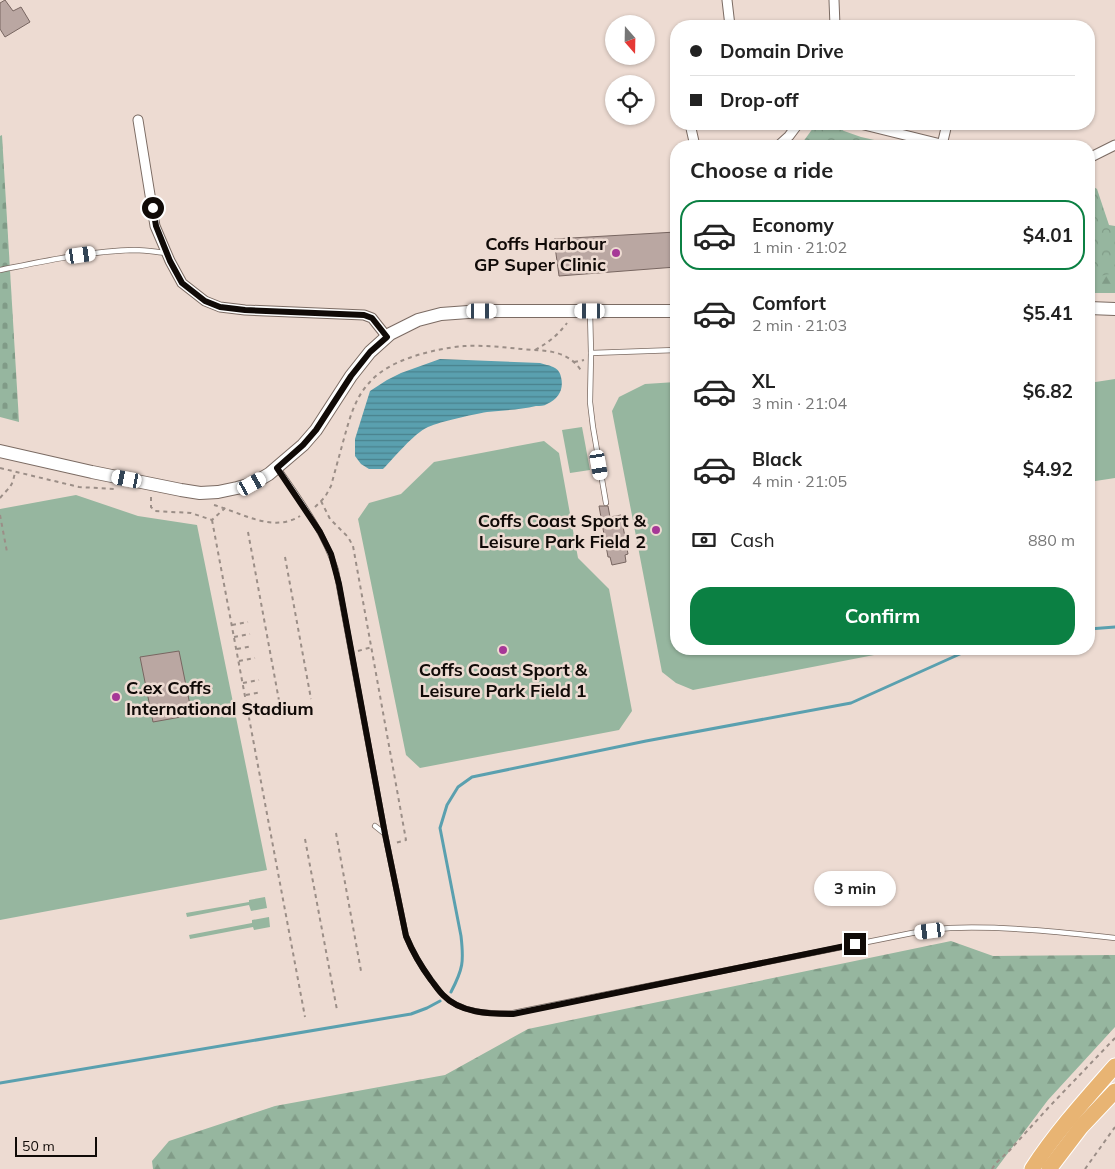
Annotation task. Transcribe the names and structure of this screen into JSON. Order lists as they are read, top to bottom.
{
  "places": [
    "Coffs Harbour GP Super Clinic",
    "Coffs Coast Sport & Leisure Park Field 2",
    "Coffs Coast Sport & Leisure Park Field 1",
    "C.ex Coffs International Stadium"
  ],
  "scale_bar": "50 m",
  "north": "bottom",
  "page": {
    "banner": ["Domain Drive", "Drop-off"],
    "heading": "Choose a ride",
    "list": [
      {
        "name": "Economy",
        "note": "1 min · 21:02",
        "value": "$4.01"
      },
      {
        "name": "Comfort",
        "note": "2 min · 21:03",
        "value": "$5.41"
      },
      {
        "name": "XL",
        "note": "3 min · 21:04",
        "value": "$6.82"
      },
      {
        "name": "Black",
        "note": "4 min · 21:05",
        "value": "$4.92"
      }
    ],
    "pay": ["Cash", "880 m"],
    "buttons": "Confirm",
    "bubble": "3 min",
    "scale": "50 m"
  }
}
